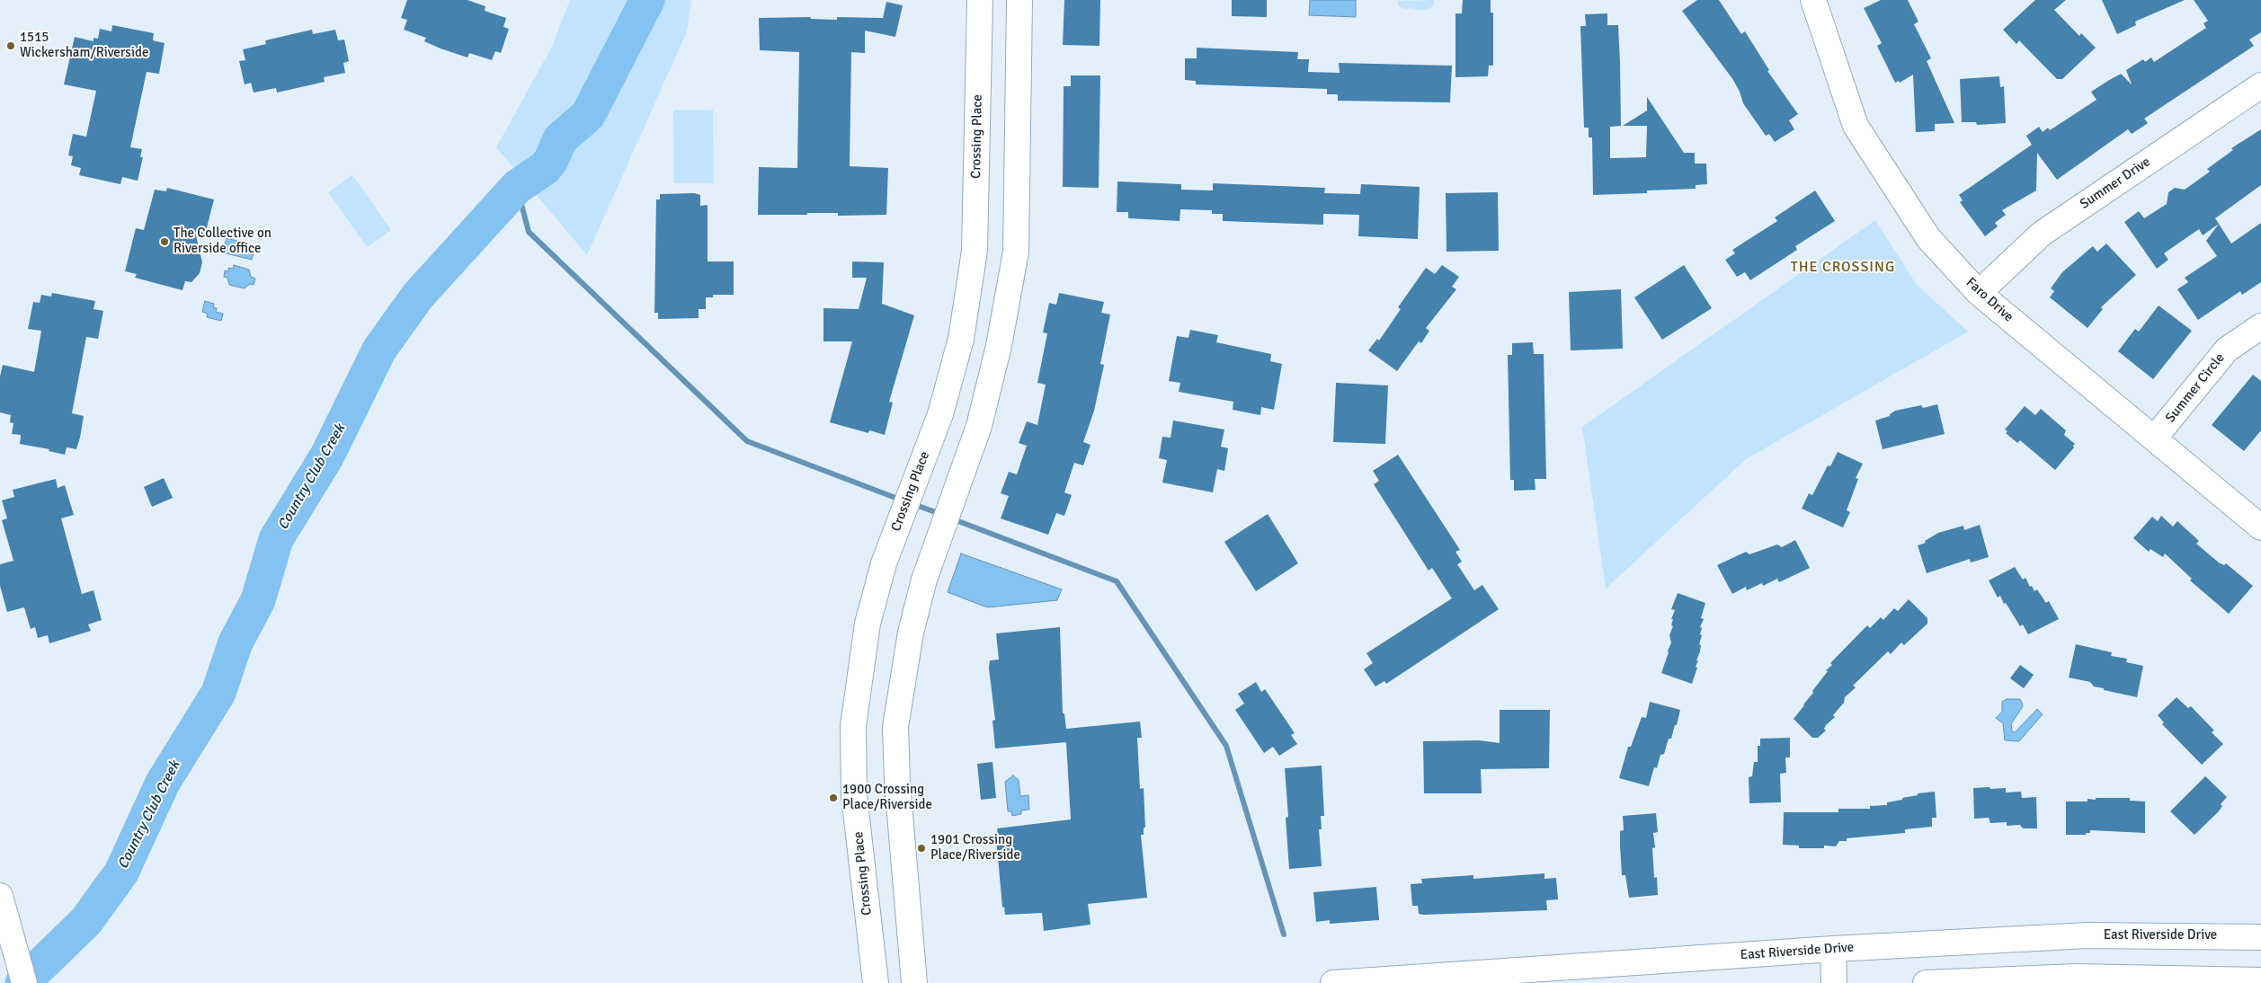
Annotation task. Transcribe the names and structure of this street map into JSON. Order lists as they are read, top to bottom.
{
  "streets": {
    "street": [
      "Crossing Place",
      "Summer Drive",
      "Faro Drive",
      "Summer Circle",
      "East Riverside Drive"
    ]
  },
  "crossings": [
    ["Summer Drive", "Faro Drive"],
    ["Faro Drive", "Summer Circle"]
  ],
  "districts": ["THE CROSSING"],
  "water": ["Country Club Creek"],
  "places": [
    "1515 Wickersham/Riverside",
    "The Collective on Riverside office",
    "1900 Crossing Place/Riverside",
    "1901 Crossing Place/Riverside"
  ]
}
